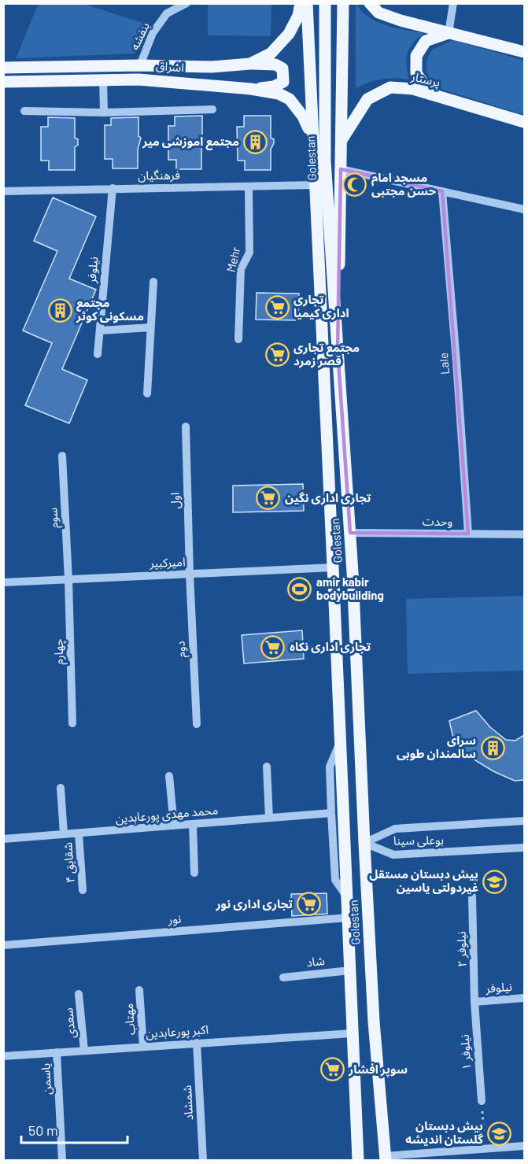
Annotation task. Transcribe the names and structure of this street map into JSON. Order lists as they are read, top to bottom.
{
  "streets": {
    "main road": ["اشراق", "پرستار", "Golestan"],
    "street": [
      "بنفشه",
      "فرهنگیان",
      "Mehr",
      "نیلوفر",
      "Lale",
      "اول",
      "سوم",
      "وحدت",
      "امیرکبیر",
      "دوم",
      "چهارم",
      "محمد مهدی پورعابدین",
      "بوعلی سینا",
      "شقایق ۴",
      "نور",
      "نیلوفر ۲",
      "شاد",
      "مهتاب",
      "سعدی",
      "اکبر پورعابدین",
      "نیلوفر ۱",
      "یاسمن",
      "شمشاد"
    ]
  },
  "crossings": [
    ["بنفشه", "اشراق"],
    ["اشراق", "Golestan"],
    ["Golestan", "فرهنگیان"],
    ["Golestan", "وحدت"],
    ["Golestan", "امیرکبیر"],
    ["Golestan", "بوعلی سینا"],
    ["Golestan", "نور"],
    ["Golestan", "شاد"],
    ["Golestan", "اکبر پورعابدین"],
    ["فرهنگیان", "Mehr"],
    ["فرهنگیان", "نیلوفر"],
    ["نیلوفر", "نیلوفر ۲"],
    ["نیلوفر", "نیلوفر ۱"],
    ["Lale", "وحدت"],
    ["اول", "امیرکبیر"],
    ["اول", "دوم"],
    ["سوم", "امیرکبیر"],
    ["سوم", "چهارم"],
    ["امیرکبیر", "دوم"],
    ["امیرکبیر", "چهارم"],
    ["محمد مهدی پورعابدین", "شقایق ۴"],
    ["نیلوفر ۲", "نیلوفر ۱"],
    ["مهتاب", "اکبر پورعابدین"],
    ["سعدی", "اکبر پورعابدین"],
    ["اکبر پورعابدین", "یاسمن"],
    ["اکبر پورعابدین", "شمشاد"]
  ],
  "places": {
    "building": ["مجتمع اموزشی میر", "مجتمع مسکونی کوثر", "سرای سالمندان طوبی"],
    "mosque": ["مسجد امام حسن مجتبی"],
    "supermarket": [
      "تجاری اداری کیمیا",
      "مجتمع تجاری قصر زمرد",
      "تجاری اداری نگین",
      "تجاری اداری نکاه",
      "تجاری اداری نور",
      "سوپر افشار"
    ],
    "sports": ["amir kabir bodybuilding"],
    "school or university": ["پیش دبستان مستقل غیردولتی یاسین", "پیش دبستان گلستان اندیشه"]
  },
  "scale_bar": "50 m"
}
